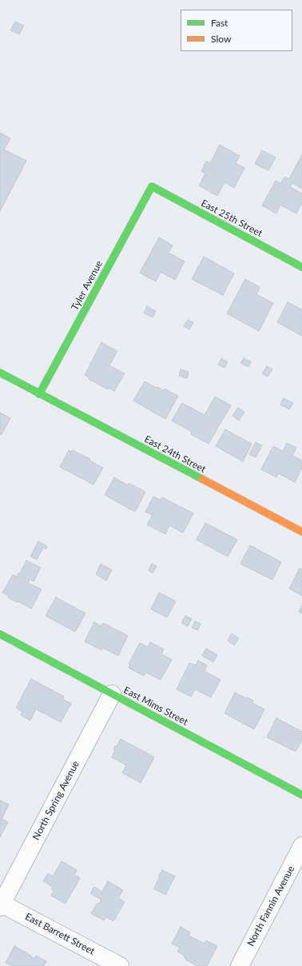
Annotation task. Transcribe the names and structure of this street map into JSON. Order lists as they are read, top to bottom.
{
  "streets": {
    "street": [
      "East 25th Street",
      "Tyler Avenue",
      "East 24th Street",
      "East Mims Street",
      "North Spring Avenue",
      "North Fannin Avenue",
      "East Barrett Street"
    ]
  },
  "crossings": [
    ["East 25th Street", "Tyler Avenue"],
    ["Tyler Avenue", "East 24th Street"],
    ["East Mims Street", "North Spring Avenue"],
    ["North Spring Avenue", "East Barrett Street"]
  ],
  "legend": ["Fast", "Slow"]
}
